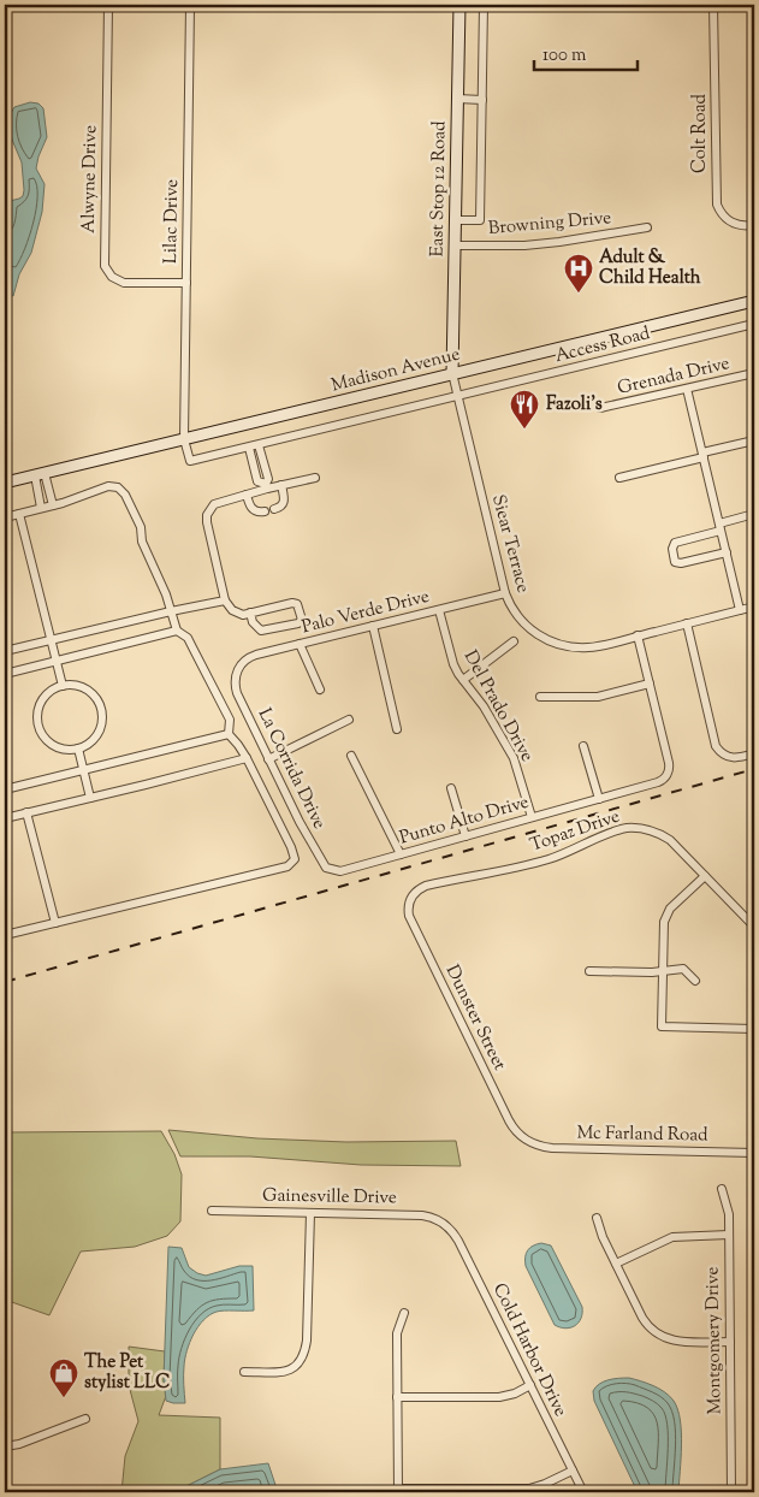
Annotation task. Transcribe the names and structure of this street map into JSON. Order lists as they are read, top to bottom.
{
  "streets": {
    "main road": ["East Stop 12 Road", "Madison Avenue"],
    "street": [
      "Colt Road",
      "Alwyne Drive",
      "Lilac Drive",
      "Browning Drive",
      "Access Road",
      "Grenada Drive",
      "Siear Terrace",
      "Palo Verde Drive",
      "Del Prado Drive",
      "La Corrida Drive",
      "Punto Alto Drive",
      "Topaz Drive",
      "Dunster Street",
      "Mc Farland Road",
      "Gainesville Drive",
      "Montgomery Drive",
      "Cold Harbor Drive"
    ]
  },
  "crossings": [
    ["Alwyne Drive", "Lilac Drive"],
    ["East Stop 12 Road", "Browning Drive"],
    ["East Stop 12 Road", "Madison Avenue"],
    ["East Stop 12 Road", "Siear Terrace"],
    ["Lilac Drive", "Access Road"],
    ["Lilac Drive", "Madison Avenue"],
    ["Access Road", "Madison Avenue"],
    ["Access Road", "Siear Terrace"],
    ["Madison Avenue", "Siear Terrace"],
    ["Siear Terrace", "Palo Verde Drive"],
    ["Palo Verde Drive", "Del Prado Drive"],
    ["Palo Verde Drive", "La Corrida Drive"],
    ["Del Prado Drive", "Punto Alto Drive"],
    ["La Corrida Drive", "Punto Alto Drive"],
    ["Topaz Drive", "Dunster Street"],
    ["Dunster Street", "Mc Farland Road"],
    ["Gainesville Drive", "Cold Harbor Drive"]
  ],
  "places": {
    "hospital": ["Adult & Child Health"],
    "restaurant": ["Fazoli's"],
    "shop": ["The Pet stylist LLC"]
  },
  "scale_bar": "100 m"
}
